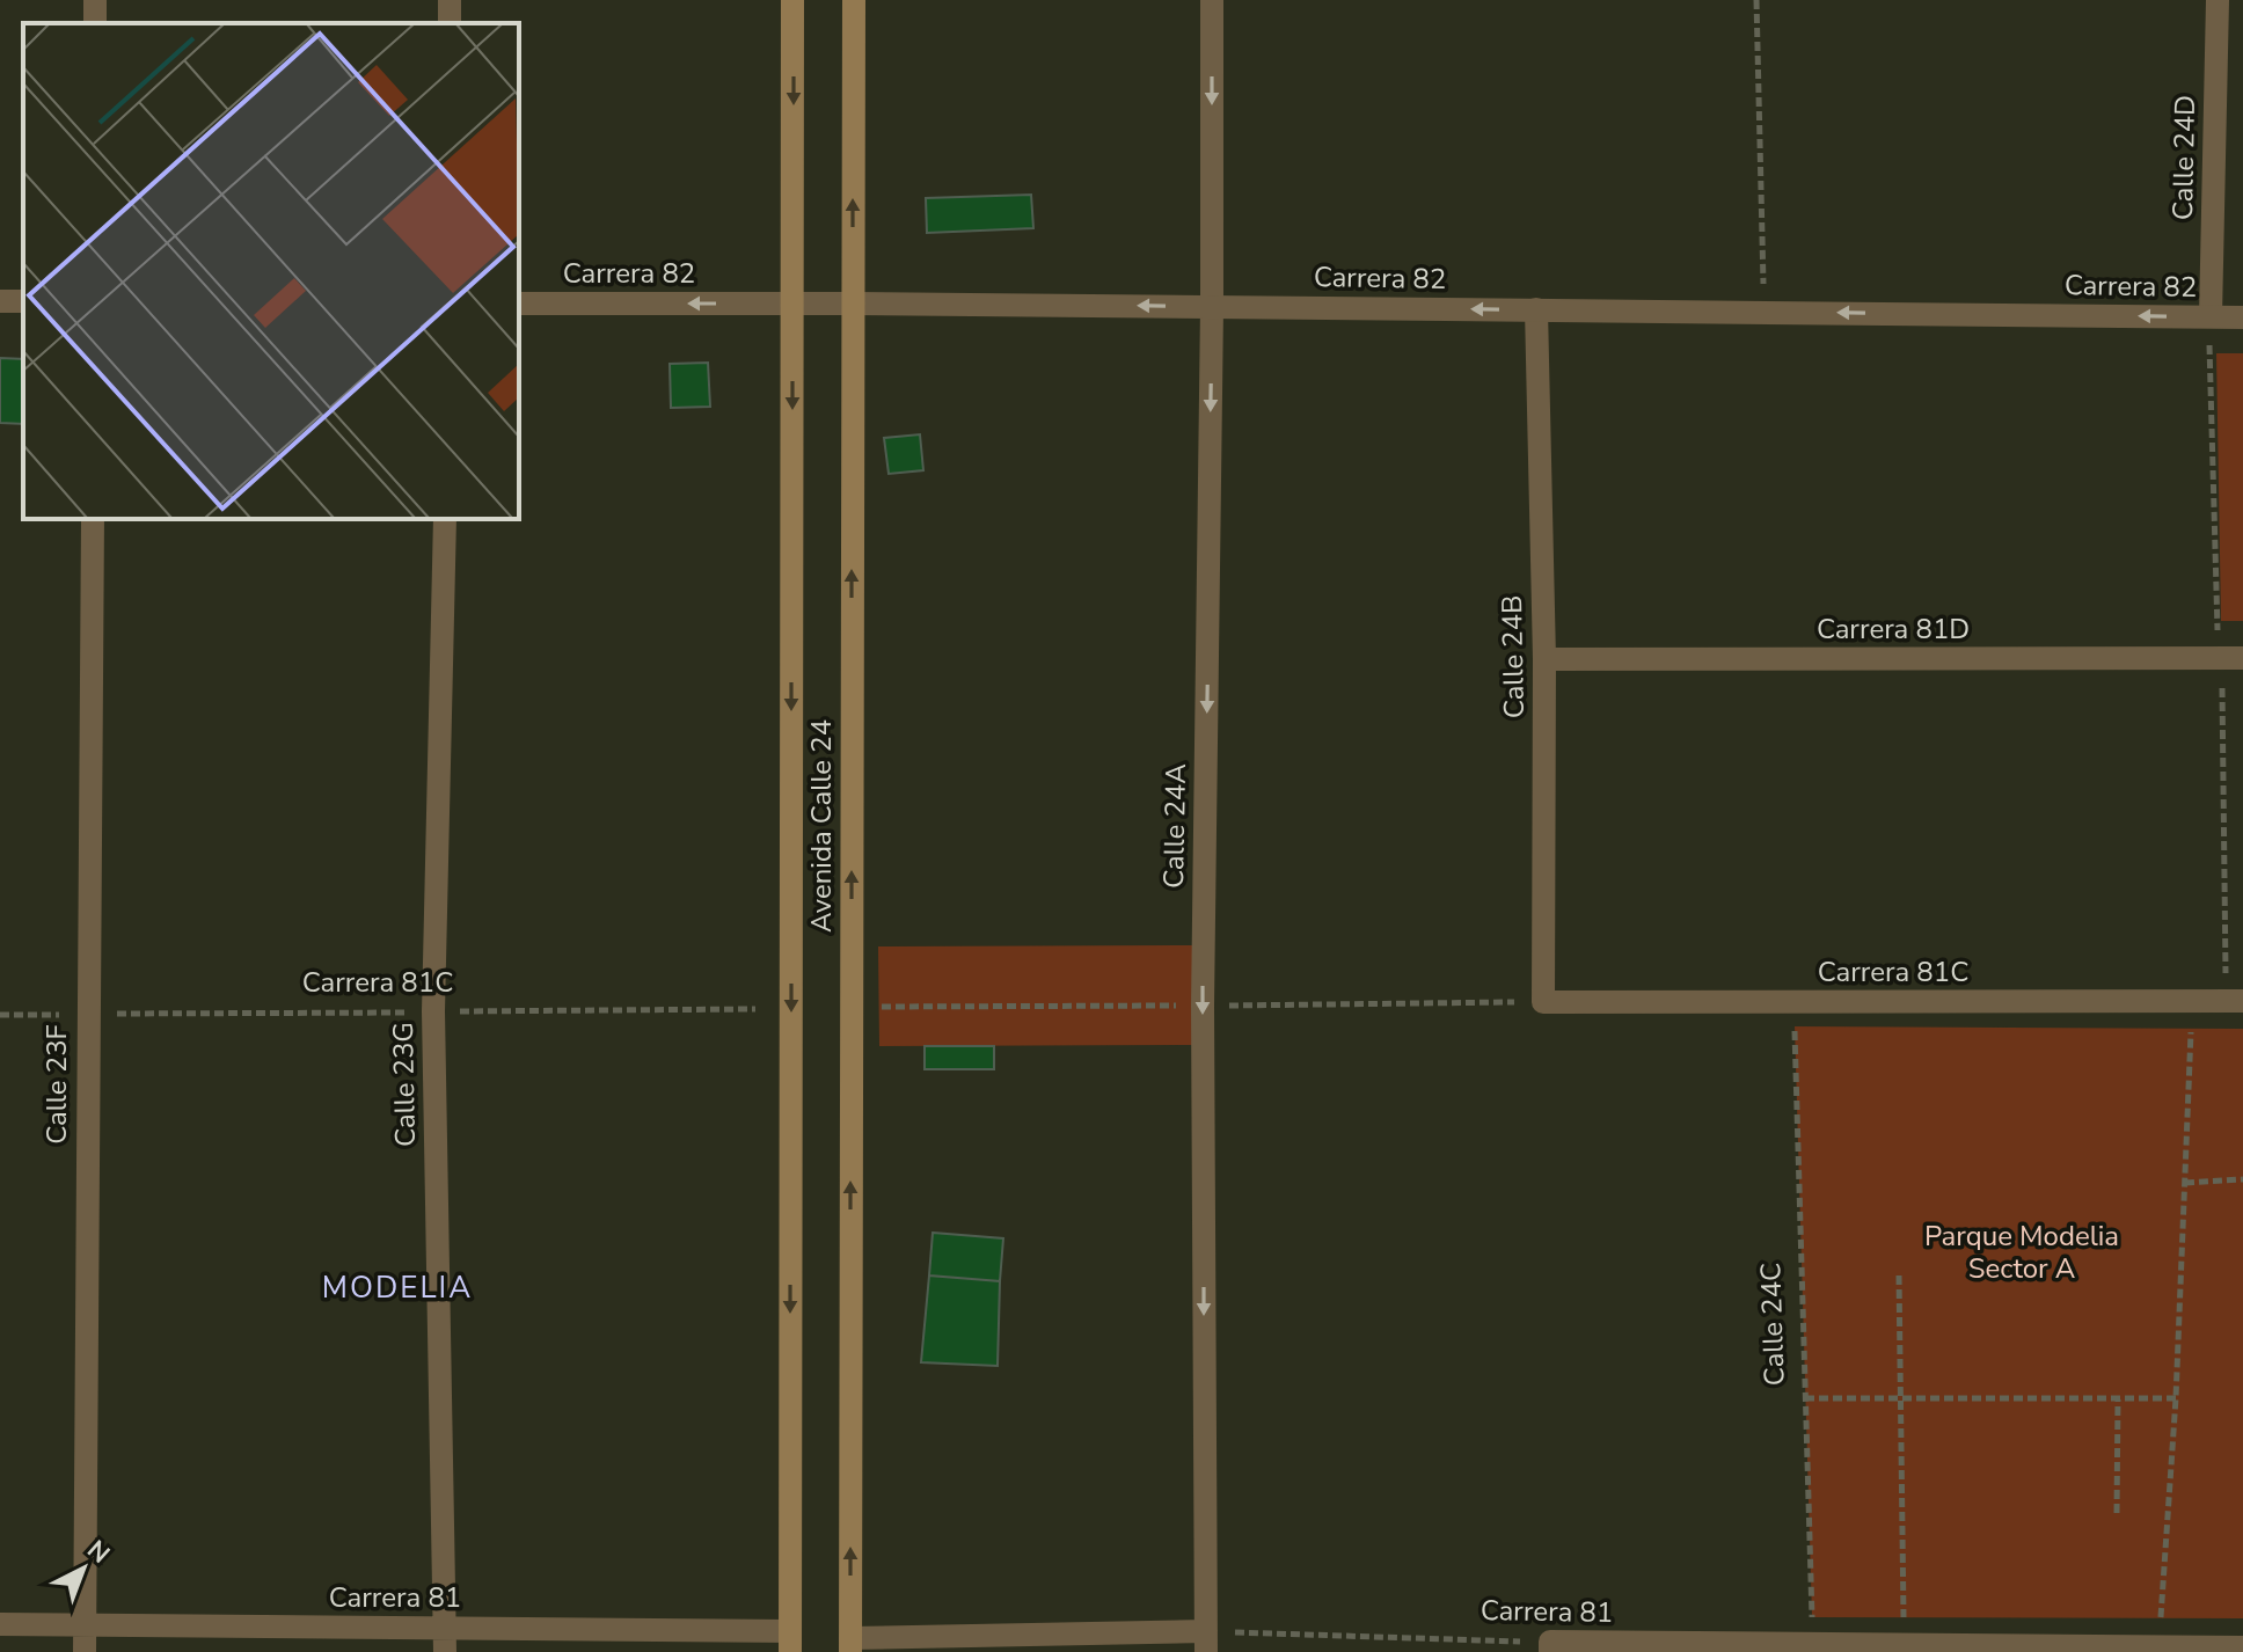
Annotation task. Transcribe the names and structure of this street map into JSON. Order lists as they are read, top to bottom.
{
  "streets": {
    "main road": ["Avenida Calle 24"],
    "street": [
      "Calle 24D",
      "Carrera 82",
      "Carrera 81D",
      "Calle 24B",
      "Calle 24A",
      "Carrera 81C",
      "Calle 23F",
      "Calle 23G",
      "Carrera 81"
    ],
    "path": ["Calle 24C"]
  },
  "crossings": [
    ["Calle 24D", "Carrera 82"],
    ["Carrera 82", "Calle 24B"],
    ["Carrera 82", "Avenida Calle 24"],
    ["Carrera 82", "Calle 24A"],
    ["Carrera 81D", "Calle 24B"],
    ["Calle 24B", "Carrera 81C"],
    ["Avenida Calle 24", "Carrera 81"],
    ["Calle 24A", "Carrera 81"],
    ["Carrera 81C", "Calle 23F"],
    ["Carrera 81C", "Calle 23G"],
    ["Carrera 81C", "Calle 24C"],
    ["Calle 23F", "Carrera 81"],
    ["Calle 23G", "Carrera 81"],
    ["Calle 24C", "Carrera 81"]
  ],
  "one_way": ["Carrera 82", "Calle 24A"],
  "districts": ["MODELIA"],
  "parks": ["Parque Modelia Sector A"],
  "north": "top right"
}
